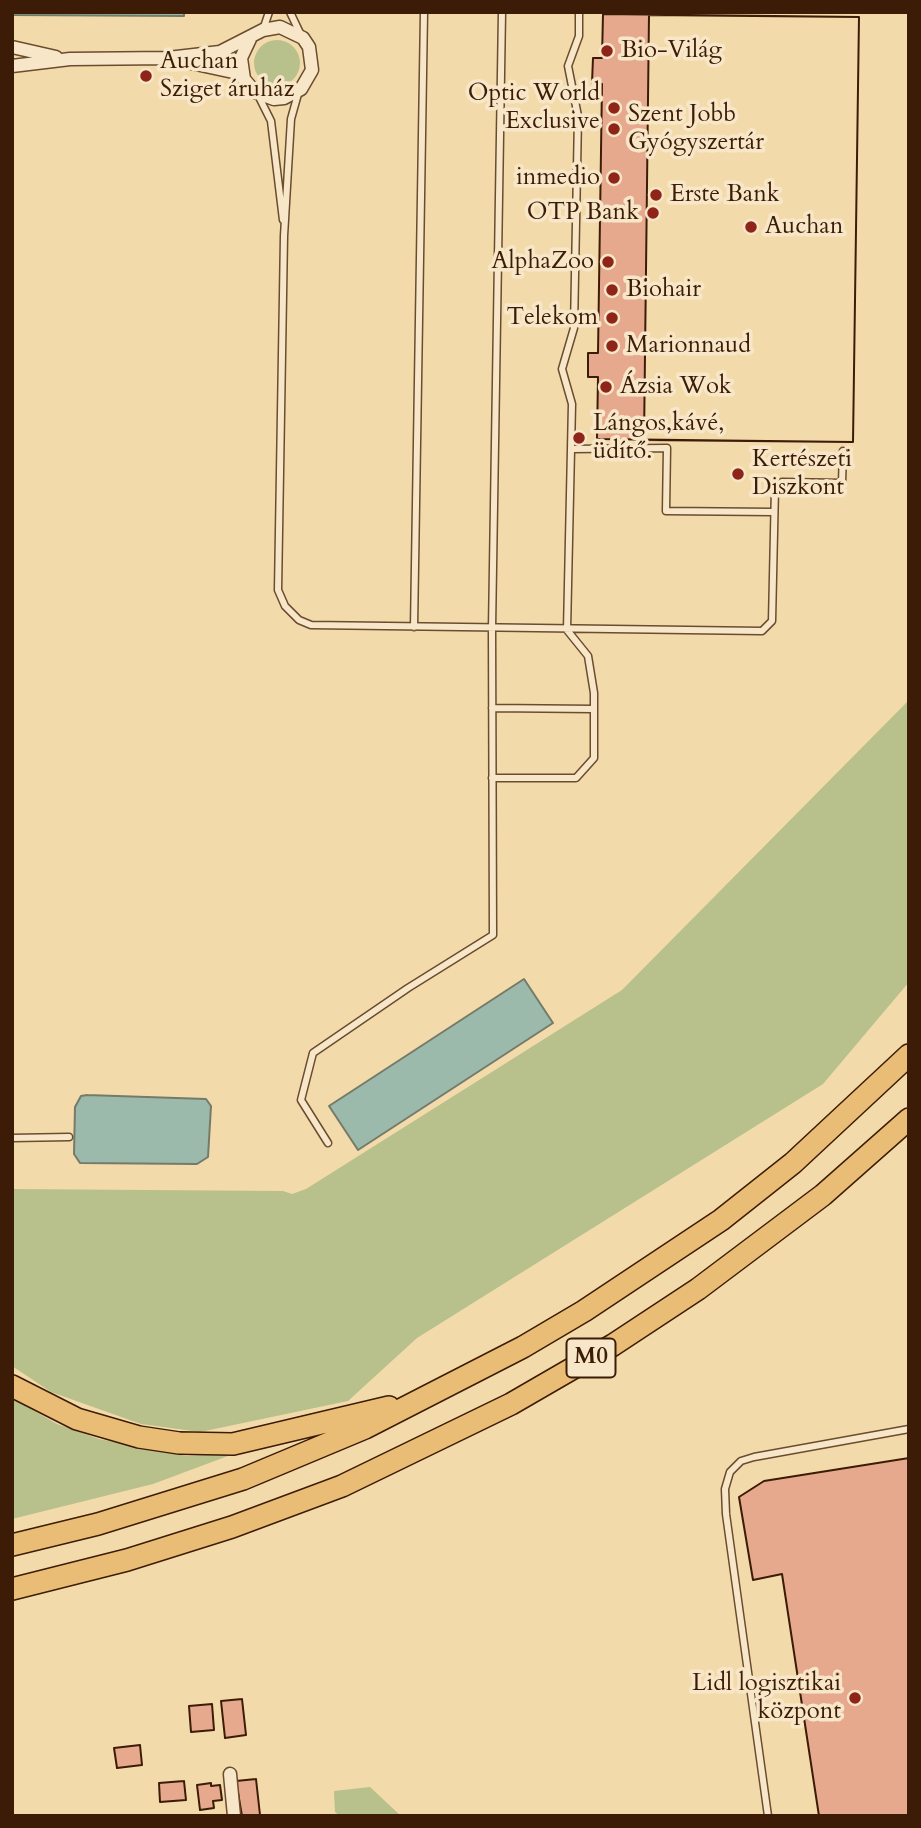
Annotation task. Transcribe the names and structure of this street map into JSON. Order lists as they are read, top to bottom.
{
  "streets": {
    "highway": ["M0"]
  },
  "places": [
    "Bio-Világ",
    "Auchan Sziget áruház",
    "Optic World Exclusive",
    "Szent Jobb Gyógyszertár",
    "inmedio",
    "Erste Bank",
    "OTP Bank",
    "Auchan",
    "AlphaZoo",
    "Biohair",
    "Telekom",
    "Marionnaud",
    "Ázsia Wok",
    "Lángos,kávé, üdítő.",
    "Kertészeti Diszkont",
    "Lidl logisztikai központ"
  ]
}
